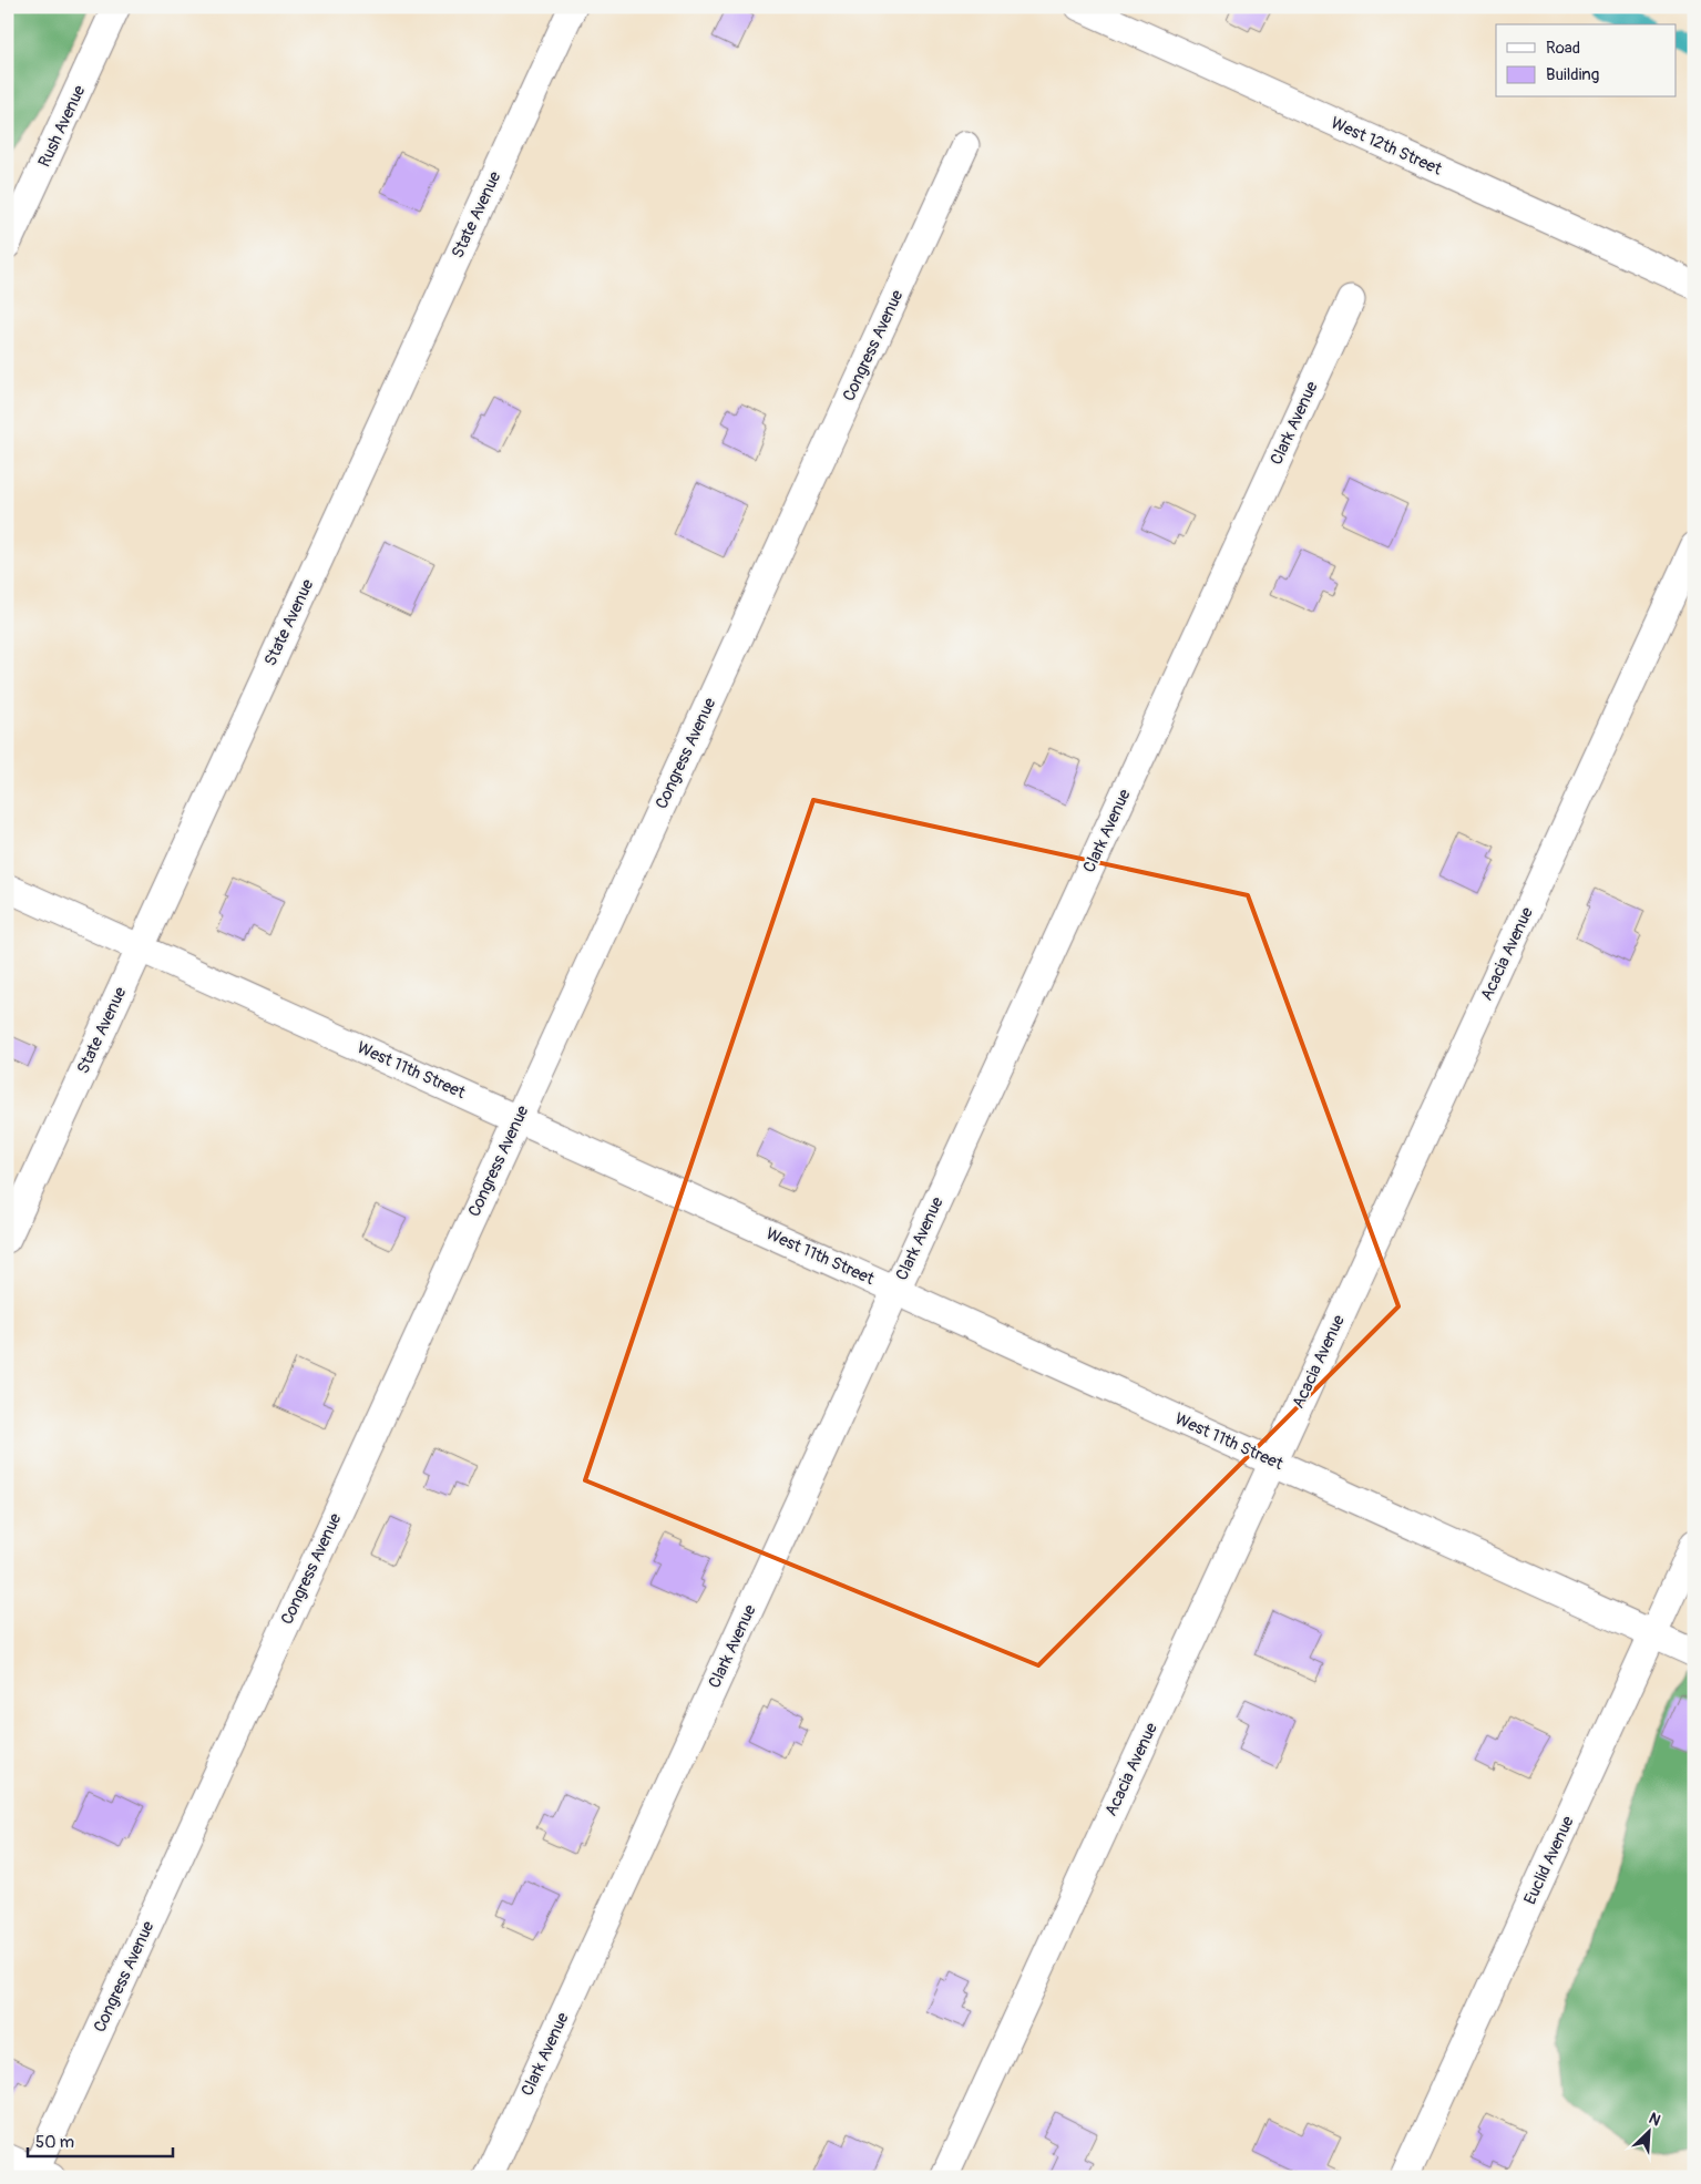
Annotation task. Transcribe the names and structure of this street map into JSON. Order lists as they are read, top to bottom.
{
  "streets": {
    "street": [
      "Rush Avenue",
      "West 12th Street",
      "State Avenue",
      "Congress Avenue",
      "Clark Avenue",
      "Acacia Avenue",
      "West 11th Street",
      "Euclid Avenue"
    ]
  },
  "crossings": [
    ["State Avenue", "West 11th Street"],
    ["Congress Avenue", "West 11th Street"],
    ["Clark Avenue", "West 11th Street"],
    ["Acacia Avenue", "West 11th Street"],
    ["West 11th Street", "Euclid Avenue"]
  ],
  "legend": ["Road", "Building"],
  "scale_bar": "50 m",
  "north": "top right"
}
